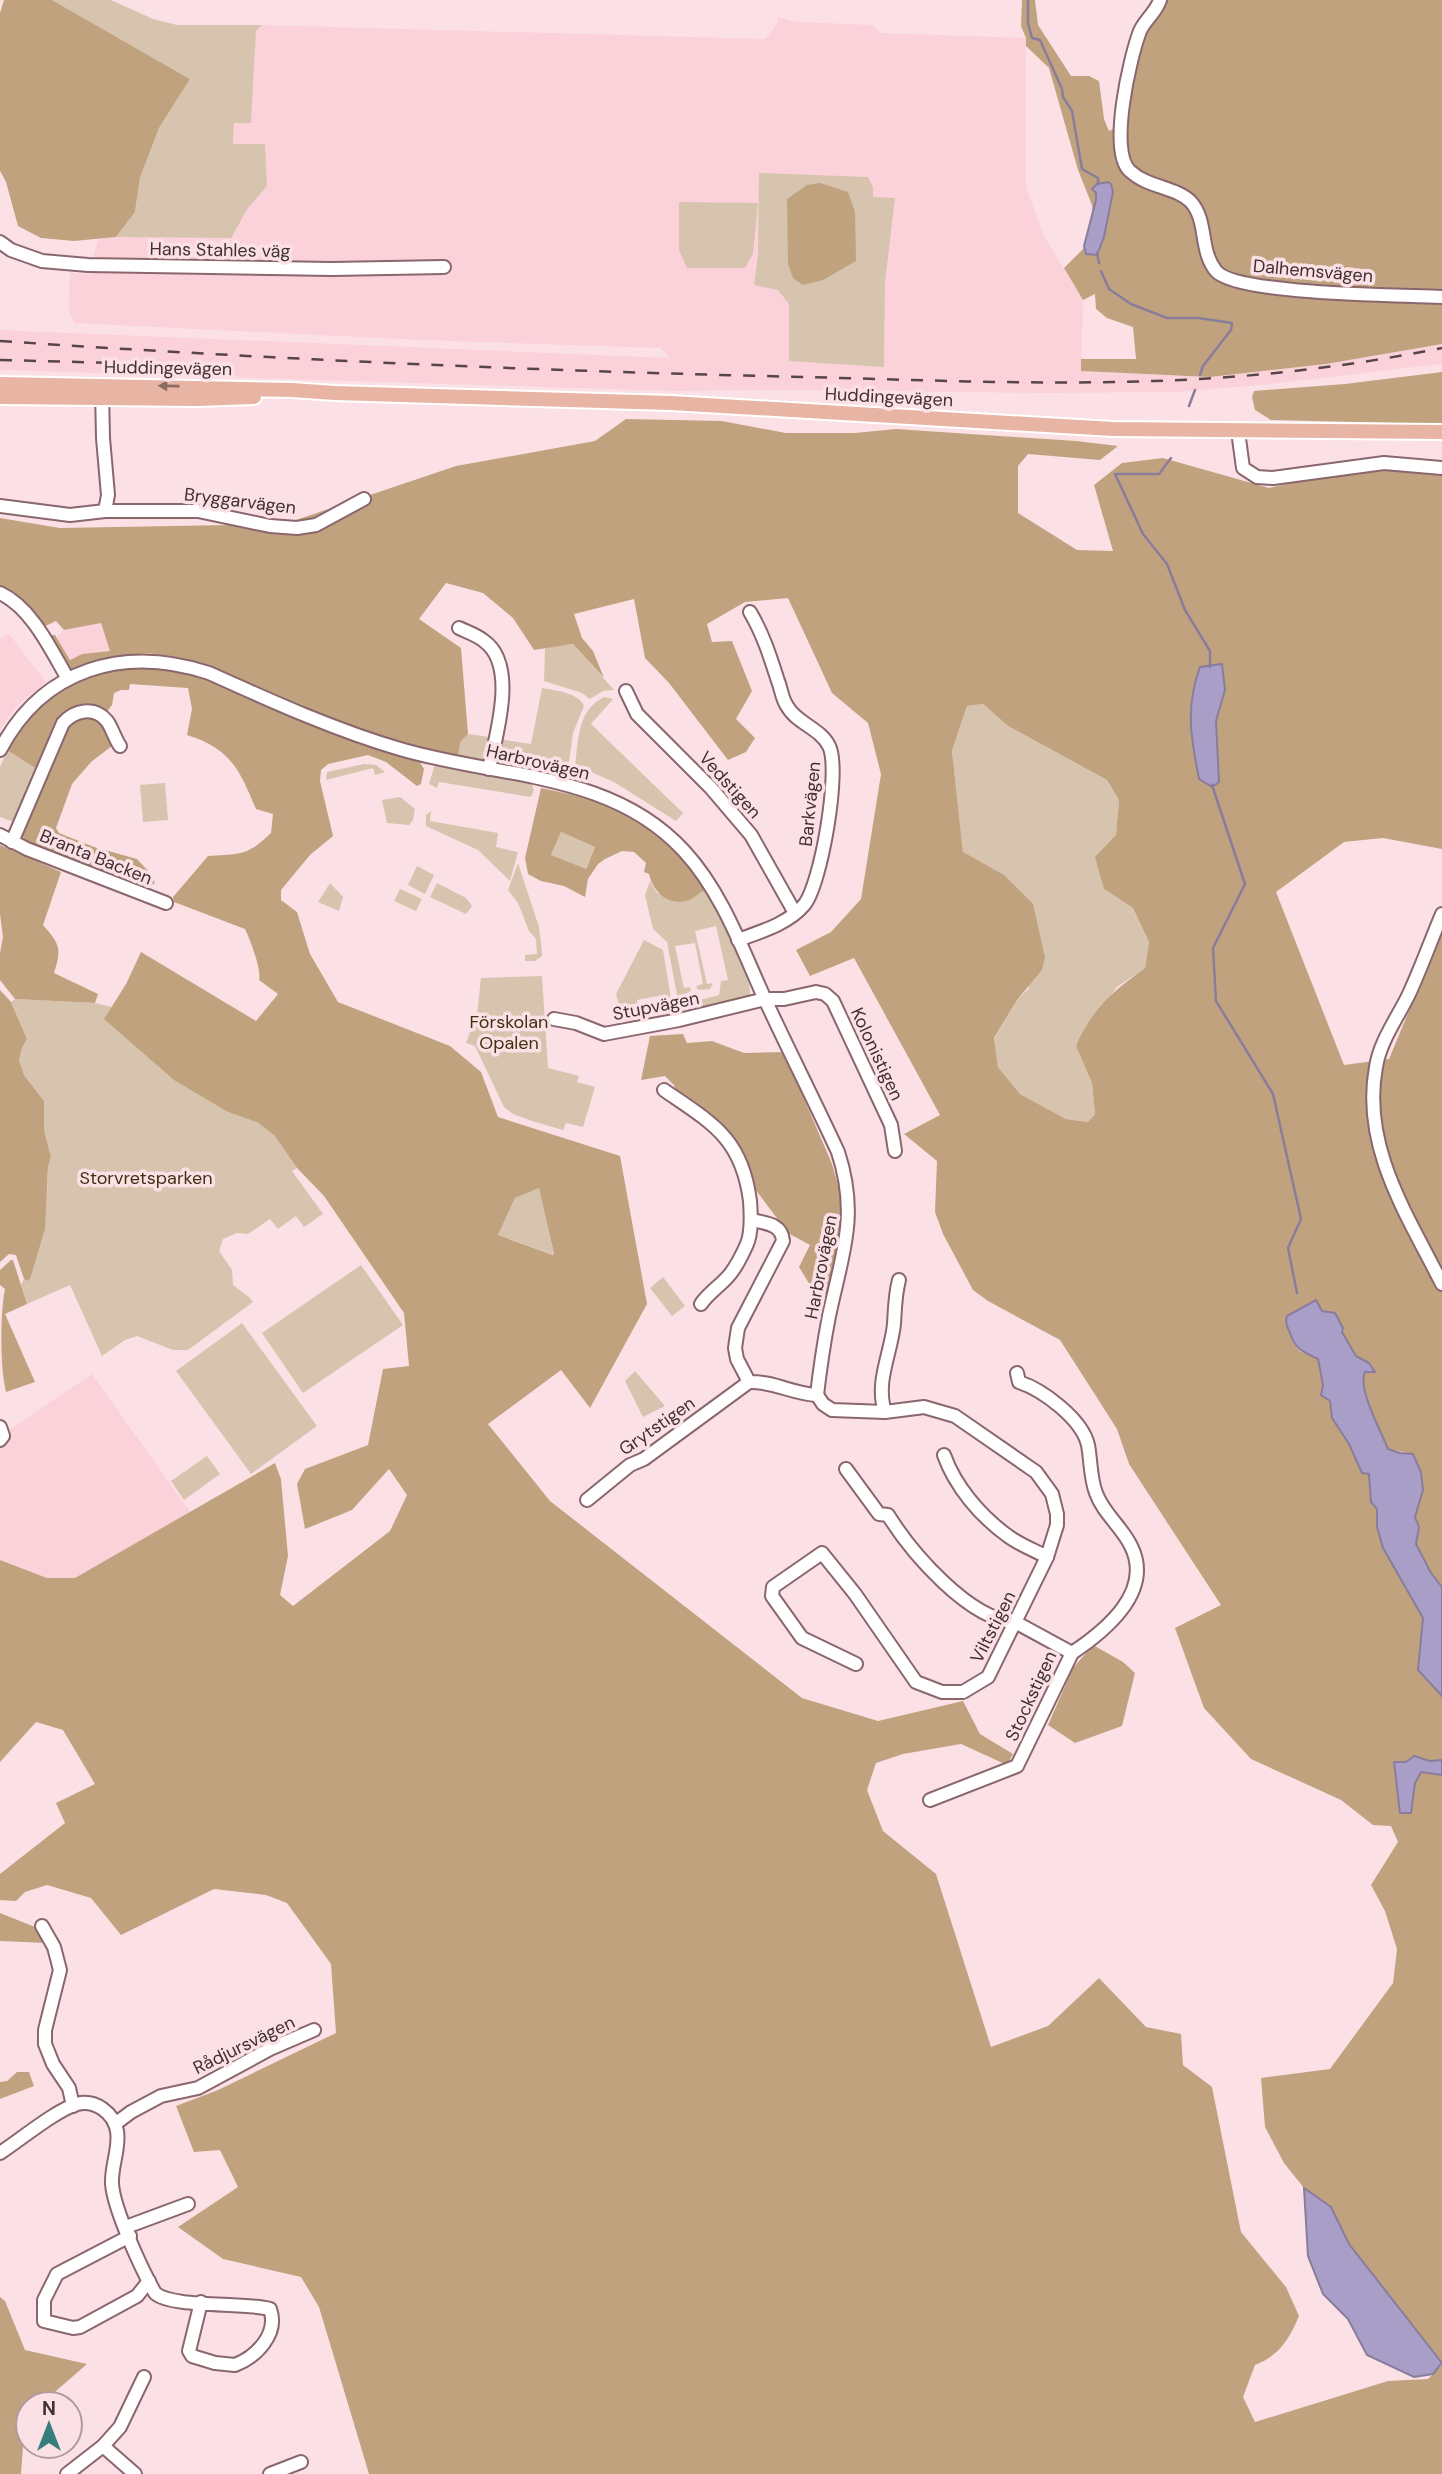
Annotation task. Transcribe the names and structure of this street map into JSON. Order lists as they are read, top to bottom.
{
  "streets": {
    "main road": ["Huddingevägen"],
    "street": [
      "Hans Stahles väg",
      "Dalhemsvägen",
      "Bryggarvägen",
      "Harbrovägen",
      "Vedstigen",
      "Barkvägen",
      "Branta Backen",
      "Stupvägen",
      "Kolonistigen",
      "Grytstigen",
      "Viltstigen",
      "Stockstigen",
      "Rådjursvägen"
    ]
  },
  "crossings": [
    ["Harbrovägen", "Barkvägen"],
    ["Harbrovägen", "Stupvägen"],
    ["Harbrovägen", "Kolonistigen"],
    ["Harbrovägen", "Viltstigen"],
    ["Vedstigen", "Barkvägen"],
    ["Stupvägen", "Kolonistigen"],
    ["Viltstigen", "Stockstigen"]
  ],
  "parks": ["Förskolan Opalen", "Storvretsparken"],
  "north": "top"
}
